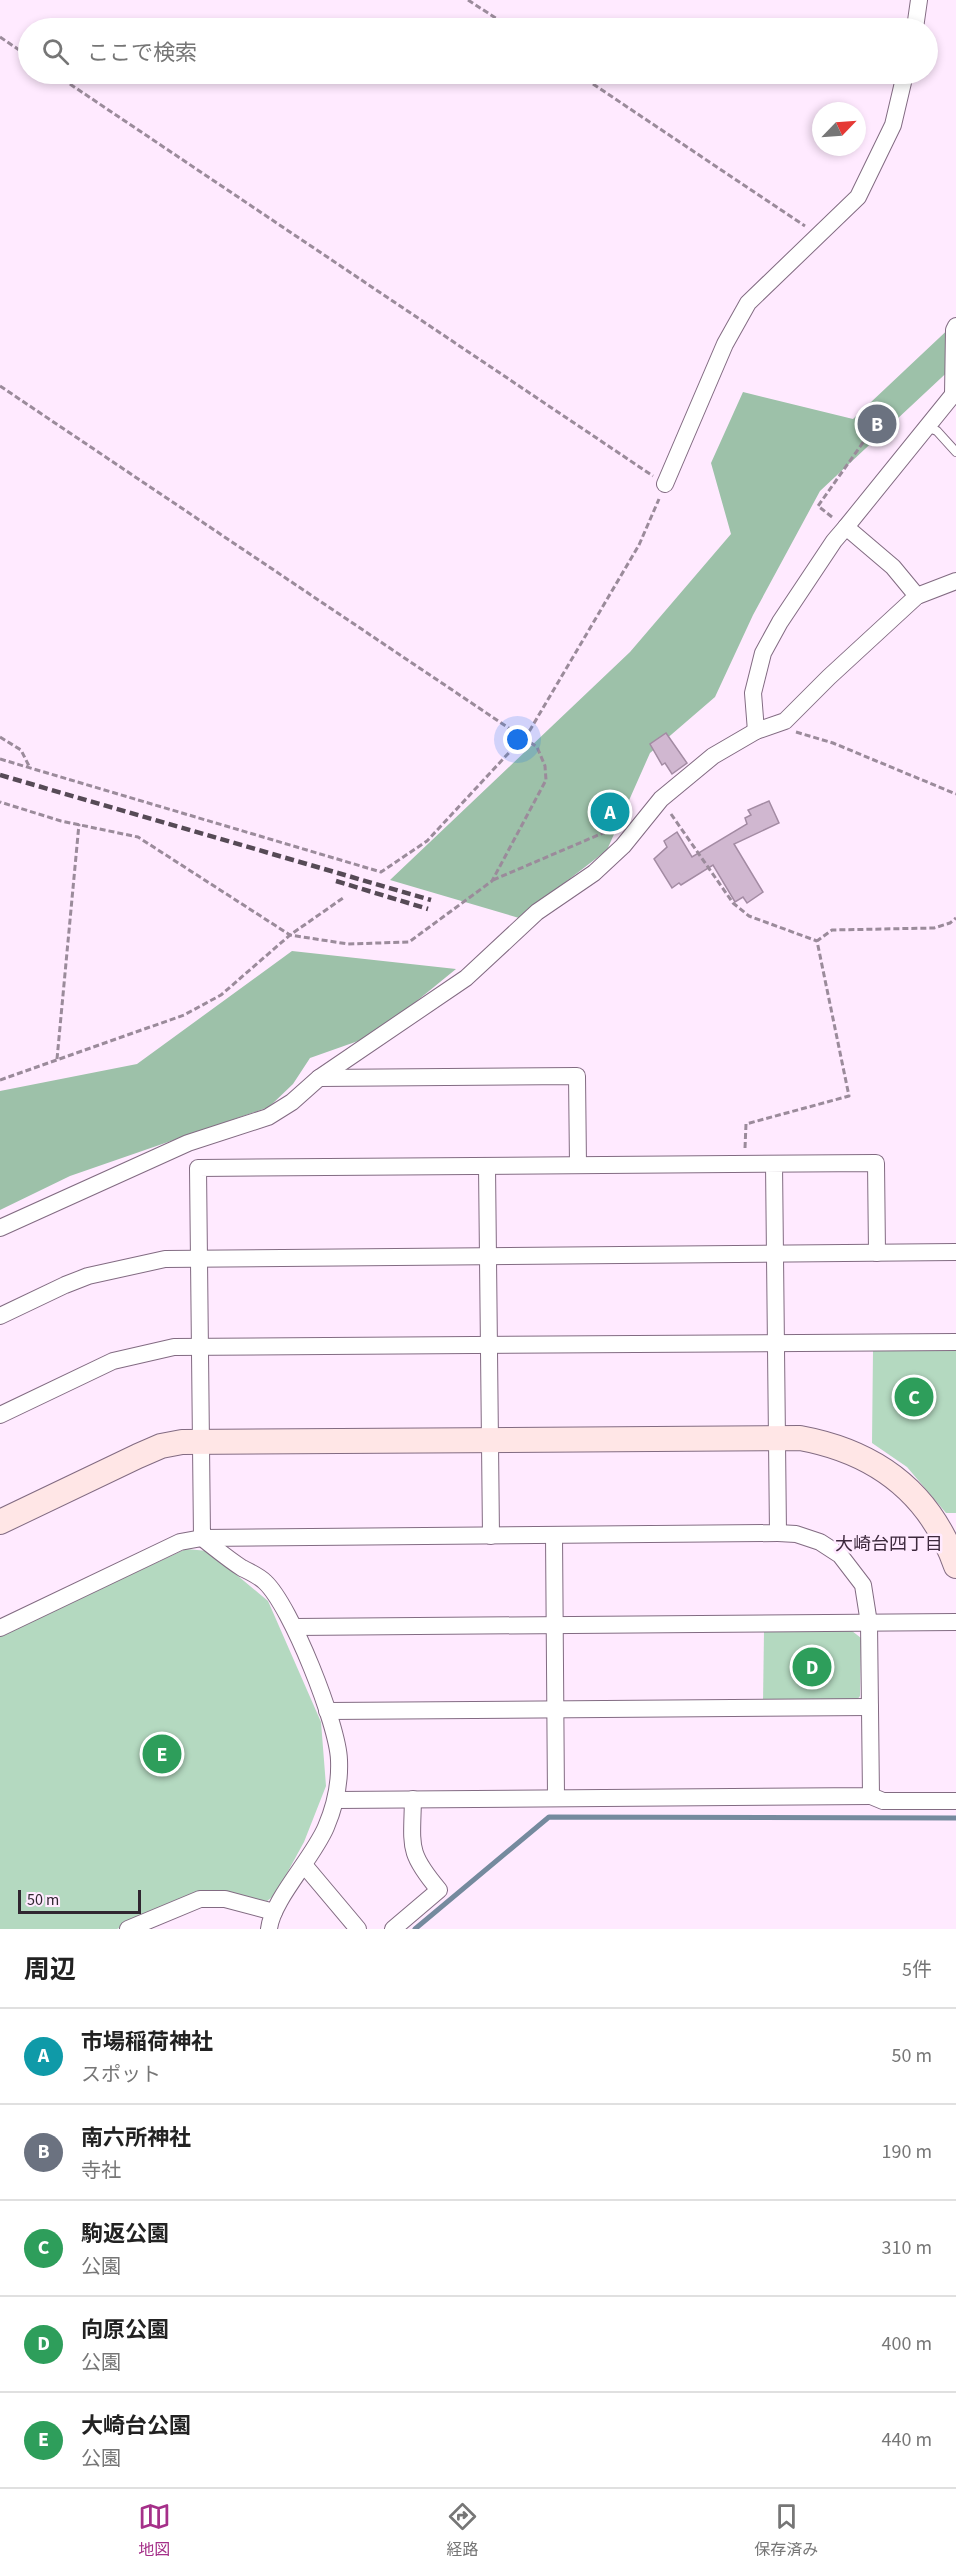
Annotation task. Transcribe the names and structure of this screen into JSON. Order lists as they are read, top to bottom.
{
  "districts": ["大崎台四丁目"],
  "scale_bar": "50 m",
  "north": "top right",
  "page": {
    "search": "ここで検索",
    "pins": [
      "B",
      "A",
      "C",
      "D",
      "E"
    ],
    "scale": "50 m",
    "heading": ["周辺", "5件"],
    "list": [
      {
        "mark": "A",
        "name": "市場稲荷神社",
        "note": "スポット",
        "value": "50 m"
      },
      {
        "mark": "B",
        "name": "南六所神社",
        "note": "寺社",
        "value": "190 m"
      },
      {
        "mark": "C",
        "name": "駒返公園",
        "note": "公園",
        "value": "310 m"
      },
      {
        "mark": "D",
        "name": "向原公園",
        "note": "公園",
        "value": "400 m"
      },
      {
        "mark": "E",
        "name": "大崎台公園",
        "note": "公園",
        "value": "440 m"
      }
    ],
    "nav": ["地図", "経路", "保存済み"]
  }
}
